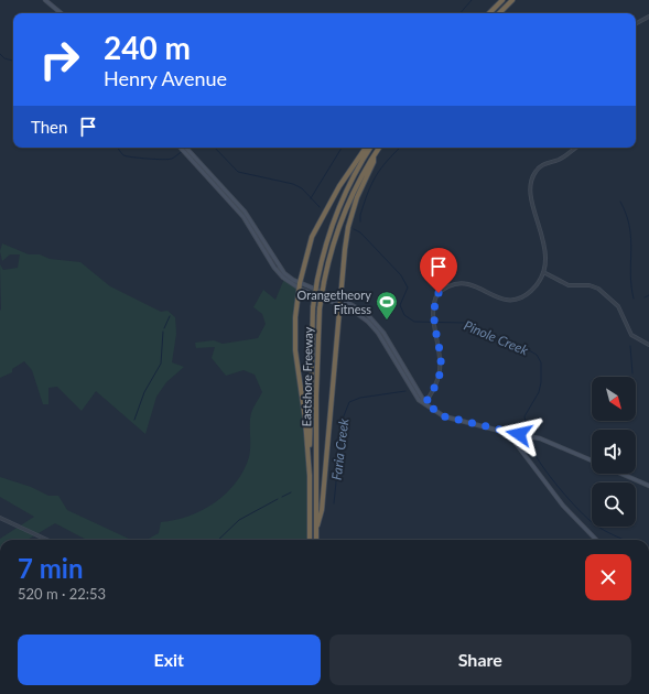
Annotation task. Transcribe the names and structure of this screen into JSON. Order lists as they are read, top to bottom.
{
  "streets": {
    "highway": ["Eastshore Freeway"]
  },
  "water": ["Pinole Creek", "Faria Creek"],
  "places": {
    "sports": ["Orangetheory Fitness"]
  },
  "north": "bottom right",
  "page": {
    "turn": ["240 m", "Henry Avenue"],
    "then": "Then",
    "heading": ["7 min", "520 m · 22:53"],
    "buttons": ["Exit", "Share"]
  }
}
